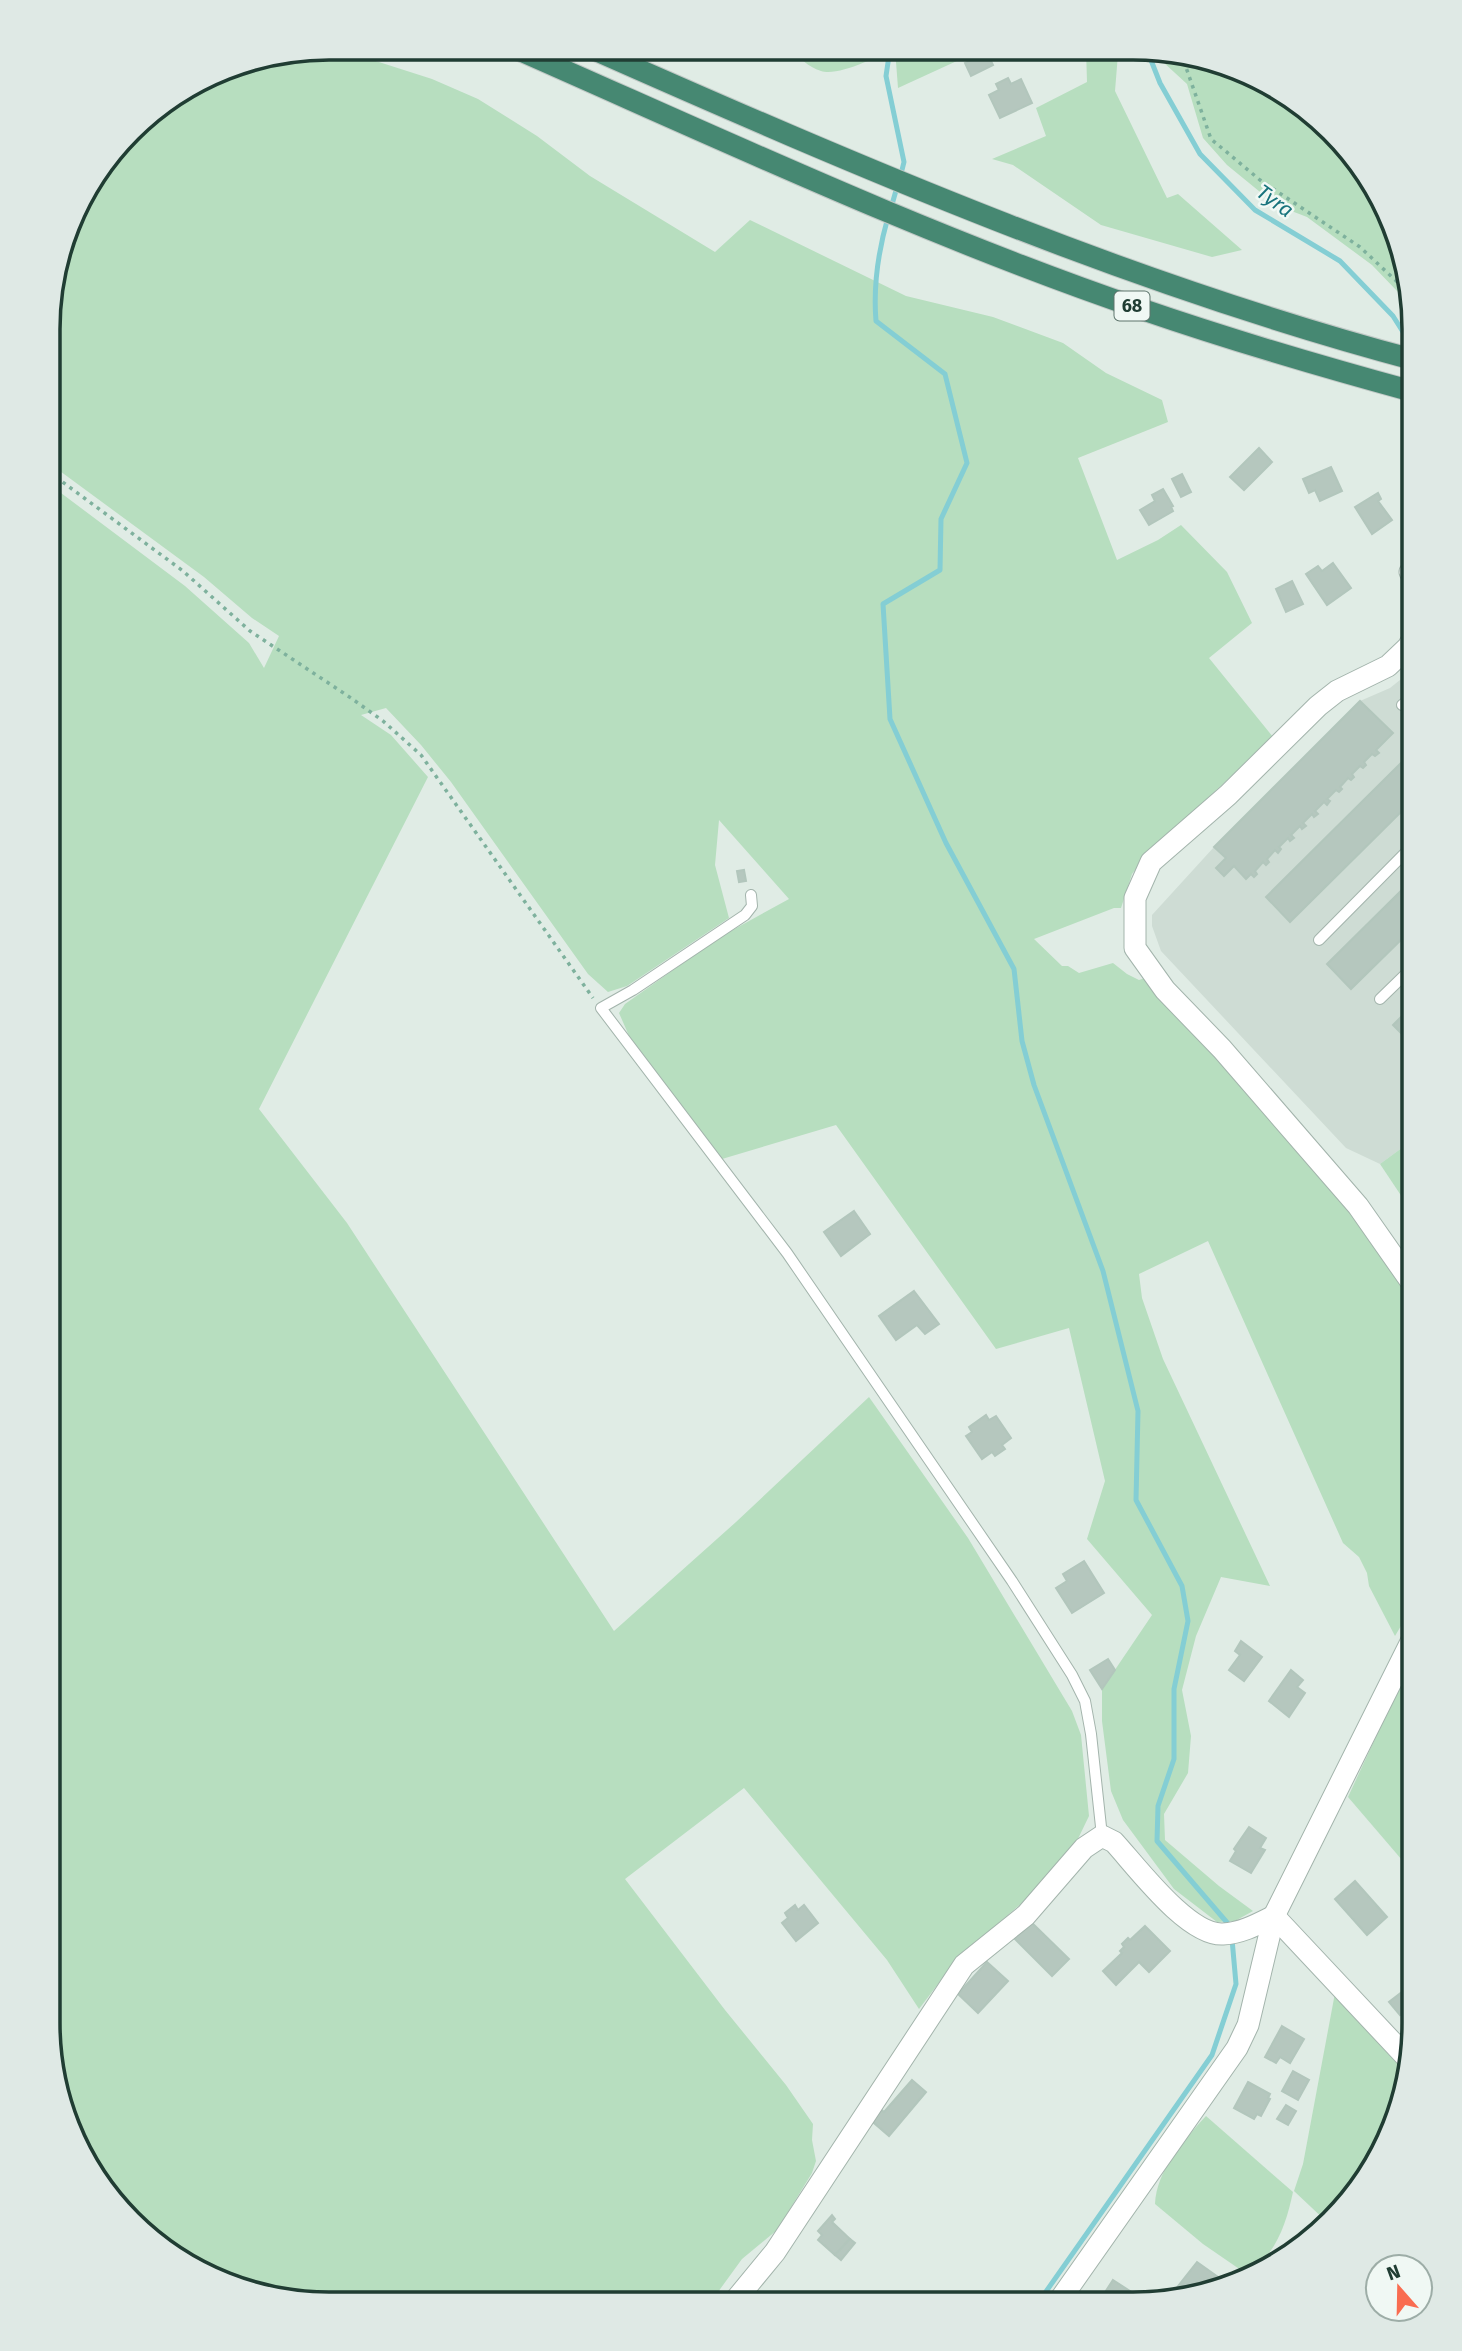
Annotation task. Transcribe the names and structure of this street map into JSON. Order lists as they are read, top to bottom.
{
  "streets": {
    "highway": ["68"]
  },
  "water": ["Tyra"],
  "north": "top"
}
